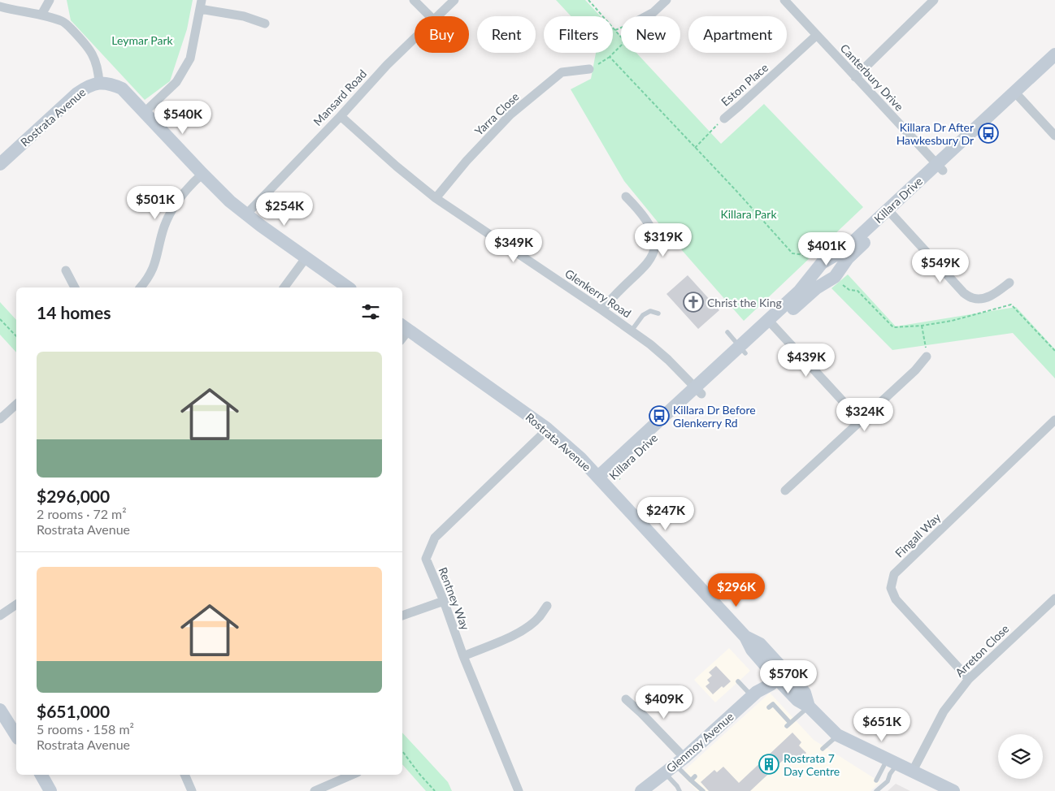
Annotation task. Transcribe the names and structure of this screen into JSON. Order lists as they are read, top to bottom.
{
  "streets": {
    "street": [
      "Canterbury Drive",
      "Eston Place",
      "Mansard Road",
      "Yarra Close",
      "Rostrata Avenue",
      "Killara Drive",
      "Glenkerry Road",
      "Fingall Way",
      "Rentney Way",
      "Arreton Close",
      "Glenmoy Avenue"
    ]
  },
  "crossings": [
    ["Canterbury Drive", "Eston Place"],
    ["Canterbury Drive", "Killara Drive"],
    ["Mansard Road", "Rostrata Avenue"],
    ["Mansard Road", "Glenkerry Road"],
    ["Yarra Close", "Glenkerry Road"],
    ["Rostrata Avenue", "Killara Drive"],
    ["Rostrata Avenue", "Rentney Way"],
    ["Rostrata Avenue", "Arreton Close"],
    ["Rostrata Avenue", "Glenmoy Avenue"],
    ["Killara Drive", "Glenkerry Road"],
    ["Fingall Way", "Arreton Close"]
  ],
  "parks": ["Leymar Park", "Killara Park"],
  "places": {
    "bus stop": ["Killara Dr After Hawkesbury Dr", "Killara Dr Before Glenkerry Rd"],
    "church": ["Christ the King"],
    "building": ["Rostrata 7 Day Centre"]
  },
  "page": {
    "chip": [
      "Buy",
      "Rent",
      "Filters",
      "New",
      "Apartment"
    ],
    "price": [
      "$540K",
      "$501K",
      "$254K",
      "$319K",
      "$349K",
      "$401K",
      "$549K",
      "$439K",
      "$324K",
      "$247K",
      "$296K",
      "$570K",
      "$409K",
      "$651K"
    ],
    "heading": "14 homes",
    "list": [
      {
        "name": "$296,000",
        "note": "2 rooms · 72 m² · Rostrata Avenue"
      },
      {
        "name": "$651,000",
        "note": "5 rooms · 158 m² · Rostrata Avenue"
      }
    ]
  }
}
